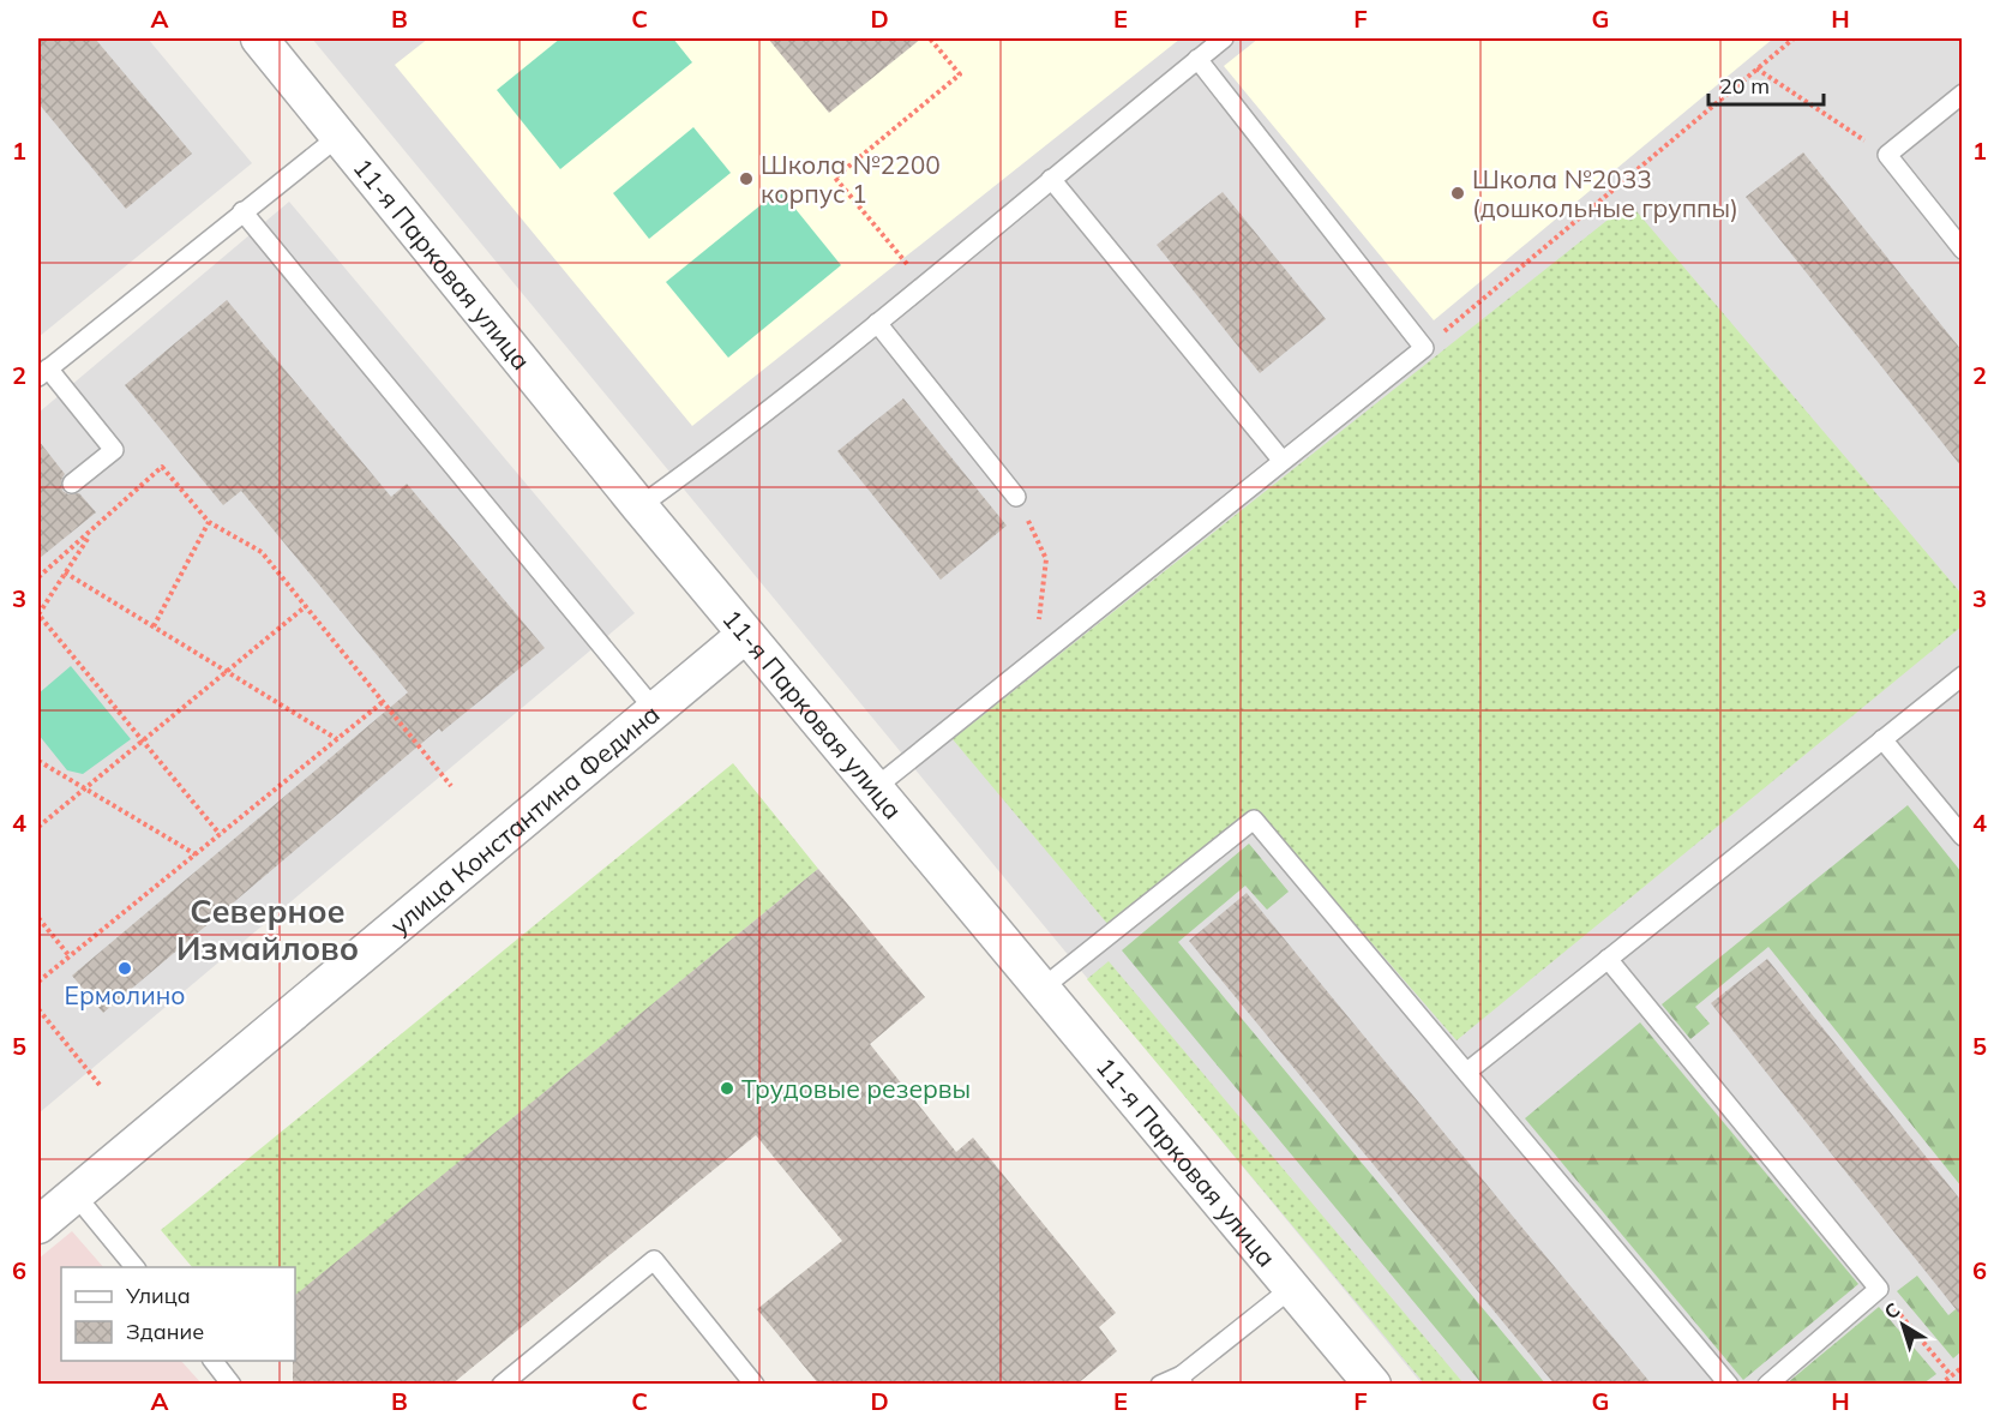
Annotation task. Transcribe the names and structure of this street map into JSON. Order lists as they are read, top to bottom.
{
  "streets": {
    "street": ["11-я Парковая улица", "улица Константина Федина"]
  },
  "crossings": [
    ["11-я Парковая улица", "улица Константина Федина"]
  ],
  "districts": ["Северное Измайлово"],
  "places": [
    "Школа №2200 корпус 1",
    "Школа №2033 (дошкольные группы)",
    "Ермолино",
    "Трудовые резервы"
  ],
  "legend": ["Улица", "Здание"],
  "scale_bar": "20 m",
  "north": "top left",
  "grid": {
    "columns": [
      "A",
      "B",
      "C",
      "D",
      "E",
      "F",
      "G",
      "H"
    ],
    "rows": [
      "1",
      "2",
      "3",
      "4",
      "5",
      "6"
    ]
  }
}
